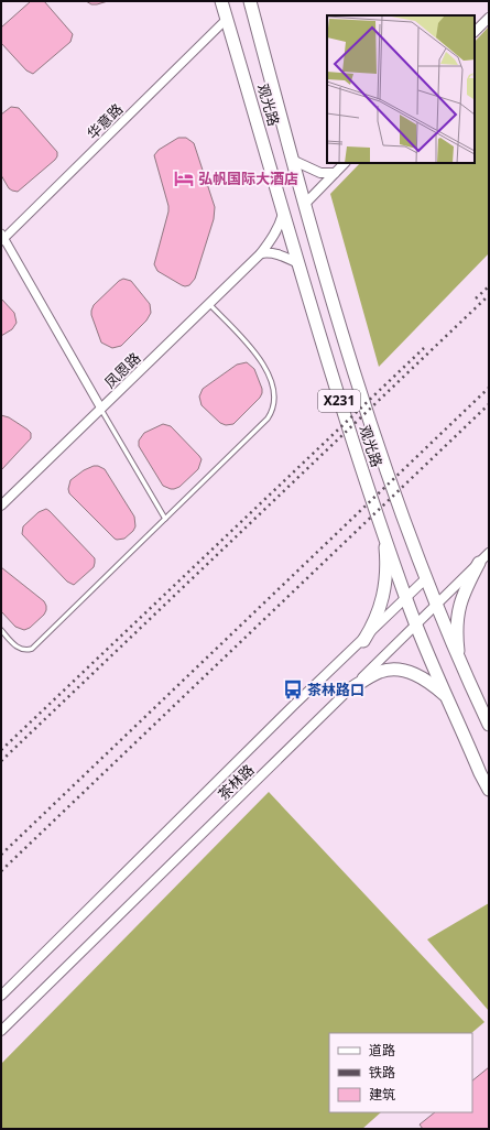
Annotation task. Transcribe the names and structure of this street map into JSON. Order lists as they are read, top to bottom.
{
  "streets": {
    "main road": ["观光路", "X231"],
    "street": ["华意路", "凤恩路", "茶林路"]
  },
  "crossings": [
    ["观光路", "华意路"],
    ["观光路", "凤恩路"],
    ["观光路", "茶林路"]
  ],
  "places": {
    "hotel": ["弘帆国际大酒店"],
    "bus stop": ["茶林路口"]
  },
  "legend": ["道路", "铁路", "建筑"]
}
